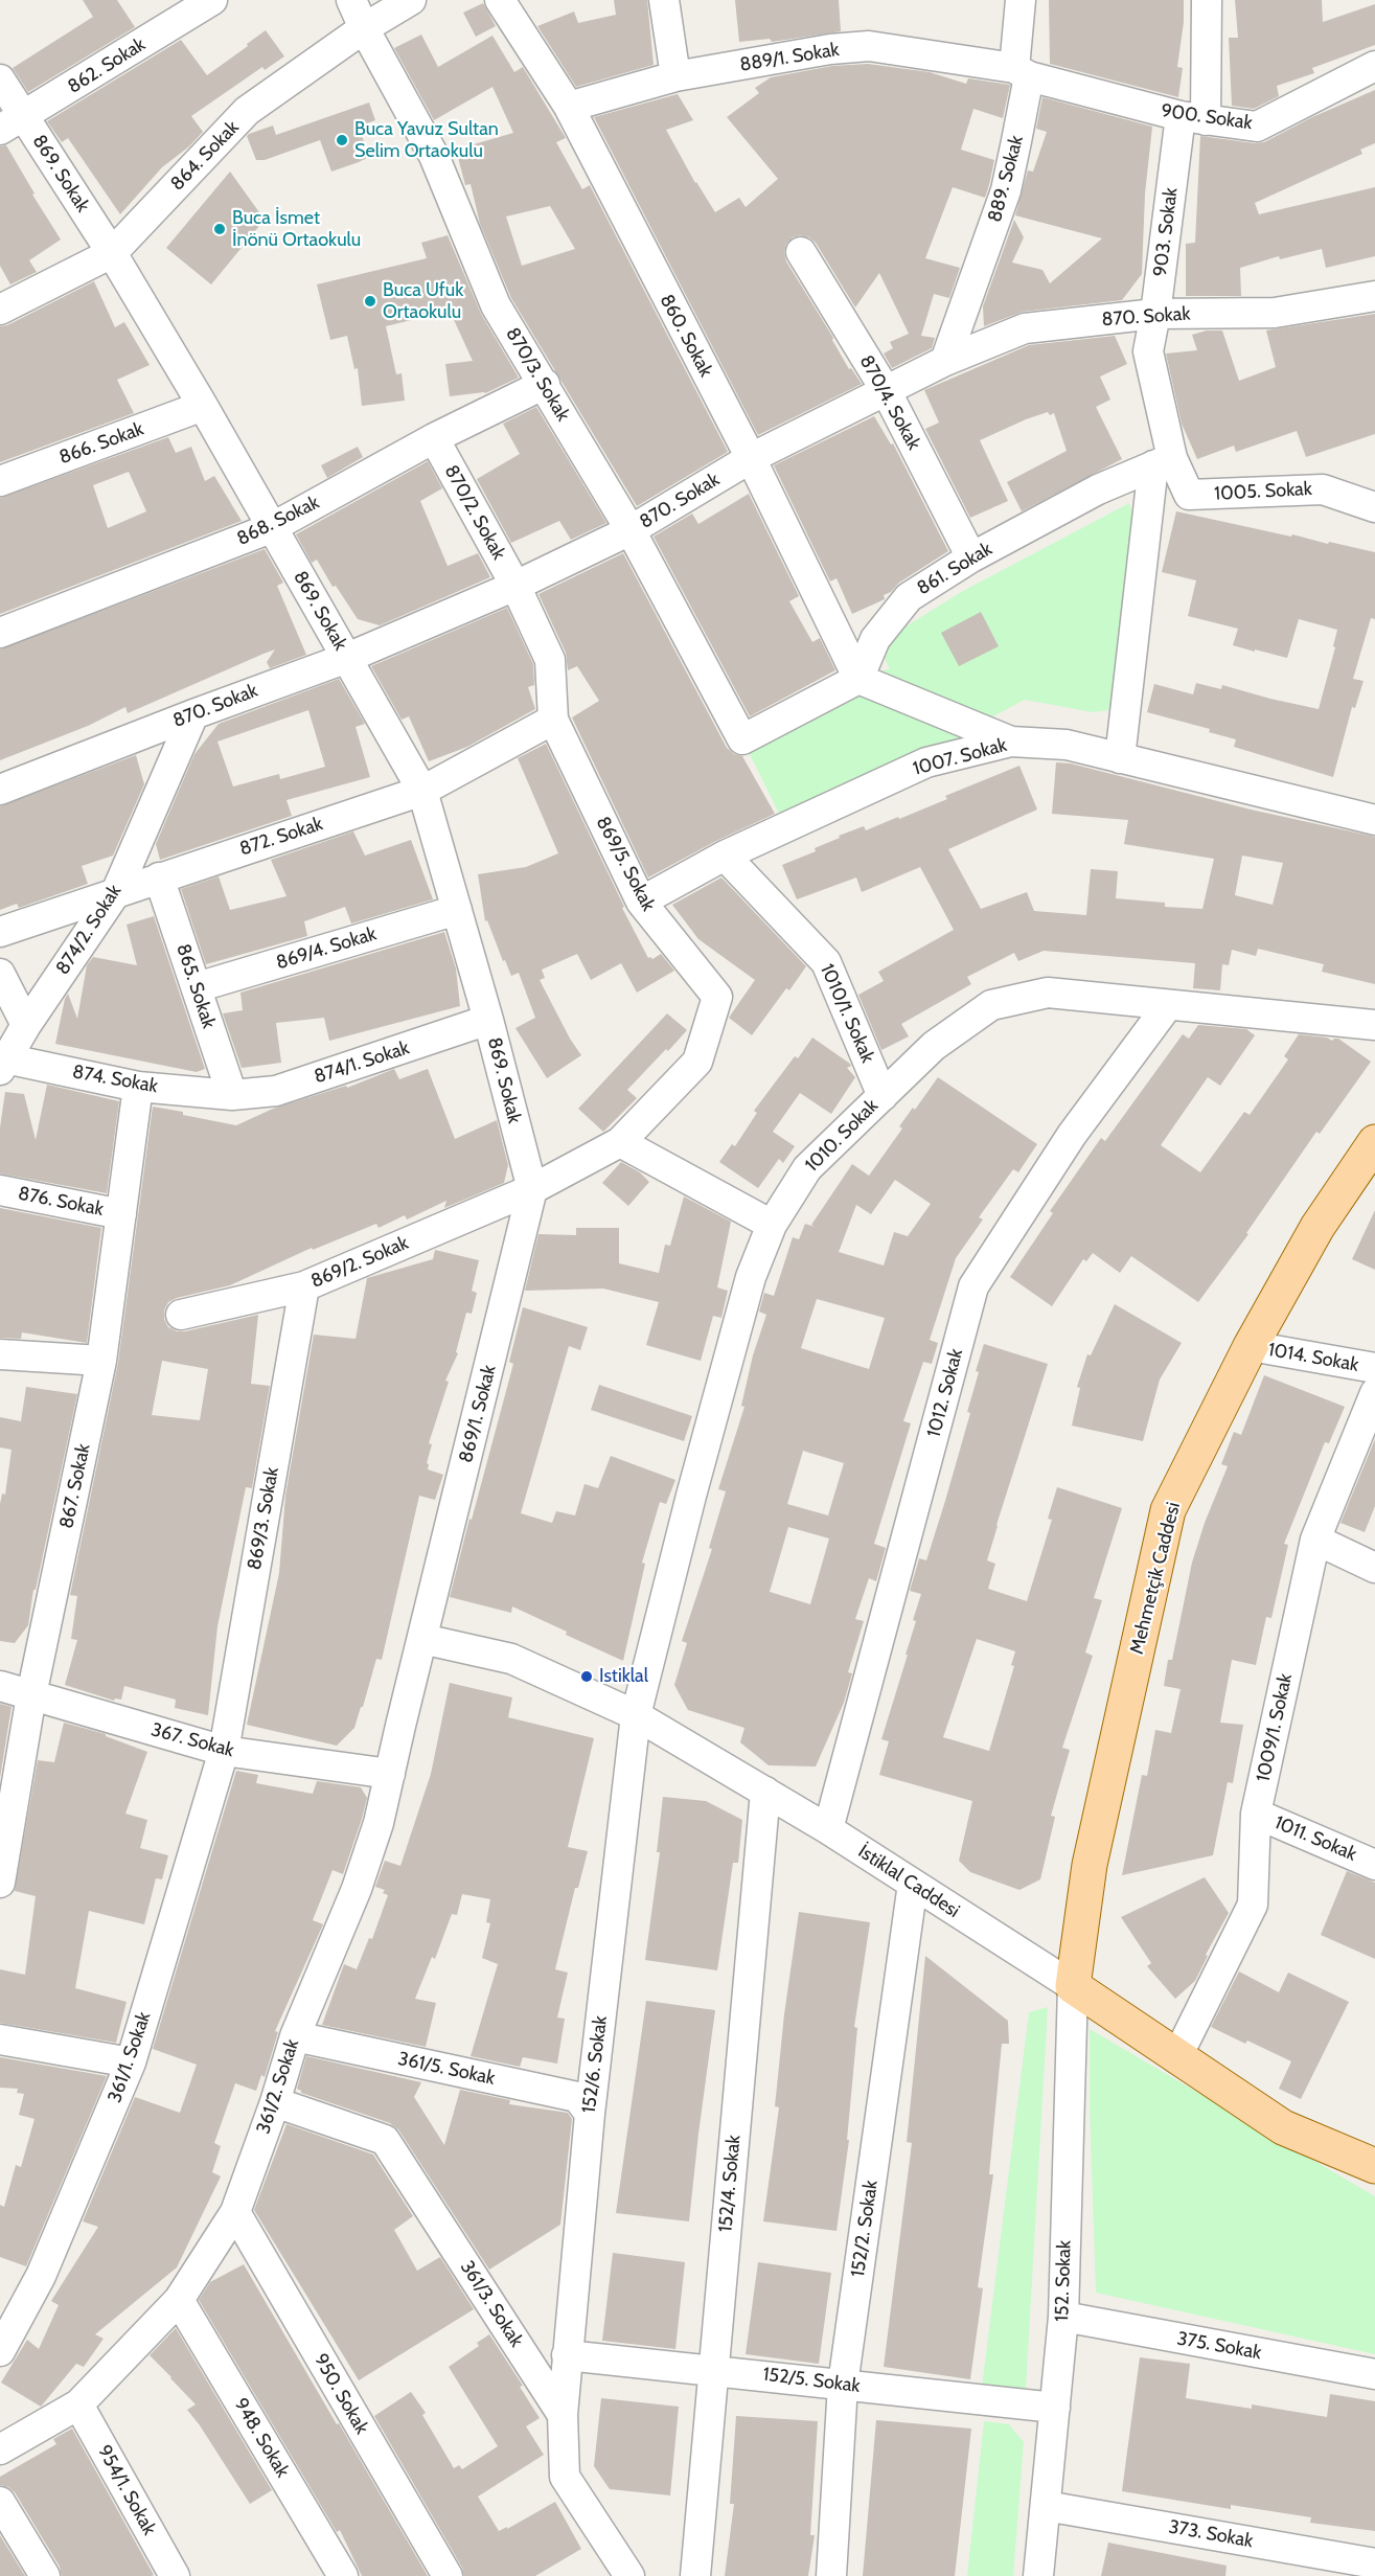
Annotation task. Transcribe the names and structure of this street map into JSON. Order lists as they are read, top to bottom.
{
  "streets": {
    "main road": ["Mehmetçik Caddesi", "İstiklal Caddesi"],
    "street": [
      "889/1. Sokak",
      "862. Sokak",
      "900. Sokak",
      "864. Sokak",
      "869. Sokak",
      "889. Sokak",
      "903. Sokak",
      "870. Sokak",
      "860. Sokak",
      "870/3. Sokak",
      "870/4. Sokak",
      "866. Sokak",
      "1005. Sokak",
      "870/2. Sokak",
      "868. Sokak",
      "861. Sokak",
      "1007. Sokak",
      "872. Sokak",
      "869/5. Sokak",
      "874/2. Sokak",
      "869/4. Sokak",
      "865. Sokak",
      "1010/1. Sokak",
      "874/1. Sokak",
      "874. Sokak",
      "1010. Sokak",
      "876. Sokak",
      "869/2. Sokak",
      "1014. Sokak",
      "1012. Sokak",
      "869/1. Sokak",
      "867. Sokak",
      "869/3. Sokak",
      "1009/1. Sokak",
      "367. Sokak",
      "1011. Sokak",
      "361/1. Sokak",
      "152/6. Sokak",
      "361/5. Sokak",
      "361/2. Sokak",
      "152/4. Sokak",
      "152/2. Sokak",
      "152. Sokak",
      "361/3. Sokak",
      "375. Sokak",
      "152/5. Sokak",
      "950. Sokak",
      "948. Sokak",
      "954/1. Sokak",
      "373. Sokak"
    ]
  },
  "crossings": [
    ["889/1. Sokak", "900. Sokak"],
    ["889/1. Sokak", "889. Sokak"],
    ["889/1. Sokak", "860. Sokak"],
    ["862. Sokak", "869. Sokak"],
    ["900. Sokak", "889. Sokak"],
    ["900. Sokak", "903. Sokak"],
    ["864. Sokak", "869. Sokak"],
    ["864. Sokak", "870/3. Sokak"],
    ["869. Sokak", "870. Sokak"],
    ["869. Sokak", "866. Sokak"],
    ["869. Sokak", "868. Sokak"],
    ["869. Sokak", "872. Sokak"],
    ["869. Sokak", "869/5. Sokak"],
    ["869. Sokak", "869/4. Sokak"],
    ["869. Sokak", "874/1. Sokak"],
    ["869. Sokak", "869/2. Sokak"],
    ["869. Sokak", "869/1. Sokak"],
    ["889. Sokak", "870. Sokak"],
    ["903. Sokak", "870. Sokak"],
    ["903. Sokak", "1005. Sokak"],
    ["903. Sokak", "861. Sokak"],
    ["870. Sokak", "860. Sokak"],
    ["870. Sokak", "870/3. Sokak"],
    ["870. Sokak", "870/4. Sokak"],
    ["870. Sokak", "870/2. Sokak"],
    ["870. Sokak", "869/5. Sokak"],
    ["870. Sokak", "874/2. Sokak"],
    ["860. Sokak", "870/3. Sokak"],
    ["860. Sokak", "861. Sokak"],
    ["870/3. Sokak", "868. Sokak"],
    ["870/3. Sokak", "861. Sokak"],
    ["870/4. Sokak", "861. Sokak"],
    ["1005. Sokak", "861. Sokak"],
    ["870/2. Sokak", "868. Sokak"],
    ["870/2. Sokak", "869/5. Sokak"],
    ["1007. Sokak", "869/5. Sokak"],
    ["1007. Sokak", "1010/1. Sokak"],
    ["872. Sokak", "869/5. Sokak"],
    ["872. Sokak", "874/2. Sokak"],
    ["872. Sokak", "865. Sokak"],
    ["869/5. Sokak", "869/2. Sokak"],
    ["869/5. Sokak", "869/1. Sokak"],
    ["874/2. Sokak", "874. Sokak"],
    ["869/4. Sokak", "865. Sokak"],
    ["865. Sokak", "874/1. Sokak"],
    ["865. Sokak", "874. Sokak"],
    ["1010/1. Sokak", "1010. Sokak"],
    ["874/1. Sokak", "874. Sokak"],
    ["874. Sokak", "867. Sokak"],
    ["1010. Sokak", "1012. Sokak"],
    ["1010. Sokak", "İstiklal Caddesi"],
    ["1010. Sokak", "152/6. Sokak"],
    ["876. Sokak", "867. Sokak"],
    ["869/2. Sokak", "869/1. Sokak"],
    ["869/2. Sokak", "869/3. Sokak"],
    ["1014. Sokak", "Mehmetçik Caddesi"],
    ["1012. Sokak", "İstiklal Caddesi"],
    ["869/1. Sokak", "İstiklal Caddesi"],
    ["869/1. Sokak", "361/2. Sokak"],
    ["867. Sokak", "367. Sokak"],
    ["869/3. Sokak", "367. Sokak"],
    ["869/3. Sokak", "361/1. Sokak"],
    ["Mehmetçik Caddesi", "İstiklal Caddesi"],
    ["Mehmetçik Caddesi", "152. Sokak"],
    ["1009/1. Sokak", "1011. Sokak"],
    ["1009/1. Sokak", "İstiklal Caddesi"],
    ["367. Sokak", "361/1. Sokak"],
    ["367. Sokak", "361/2. Sokak"],
    ["İstiklal Caddesi", "152/6. Sokak"],
    ["İstiklal Caddesi", "361/2. Sokak"],
    ["İstiklal Caddesi", "152/4. Sokak"],
    ["İstiklal Caddesi", "152/2. Sokak"],
    ["İstiklal Caddesi", "152. Sokak"],
    ["152/6. Sokak", "361/5. Sokak"],
    ["152/6. Sokak", "361/3. Sokak"],
    ["152/6. Sokak", "152/5. Sokak"],
    ["361/5. Sokak", "361/2. Sokak"],
    ["361/2. Sokak", "361/3. Sokak"],
    ["361/2. Sokak", "950. Sokak"],
    ["361/2. Sokak", "948. Sokak"],
    ["361/2. Sokak", "954/1. Sokak"],
    ["152/4. Sokak", "152/5. Sokak"],
    ["152/2. Sokak", "152/5. Sokak"],
    ["152. Sokak", "375. Sokak"],
    ["152. Sokak", "152/5. Sokak"],
    ["152. Sokak", "373. Sokak"]
  ],
  "places": [
    "Buca Yavuz Sultan Selim Ortaokulu",
    "Buca İsmet İnönü Ortaokulu",
    "Buca Ufuk Ortaokulu",
    "Istiklal"
  ]
}
